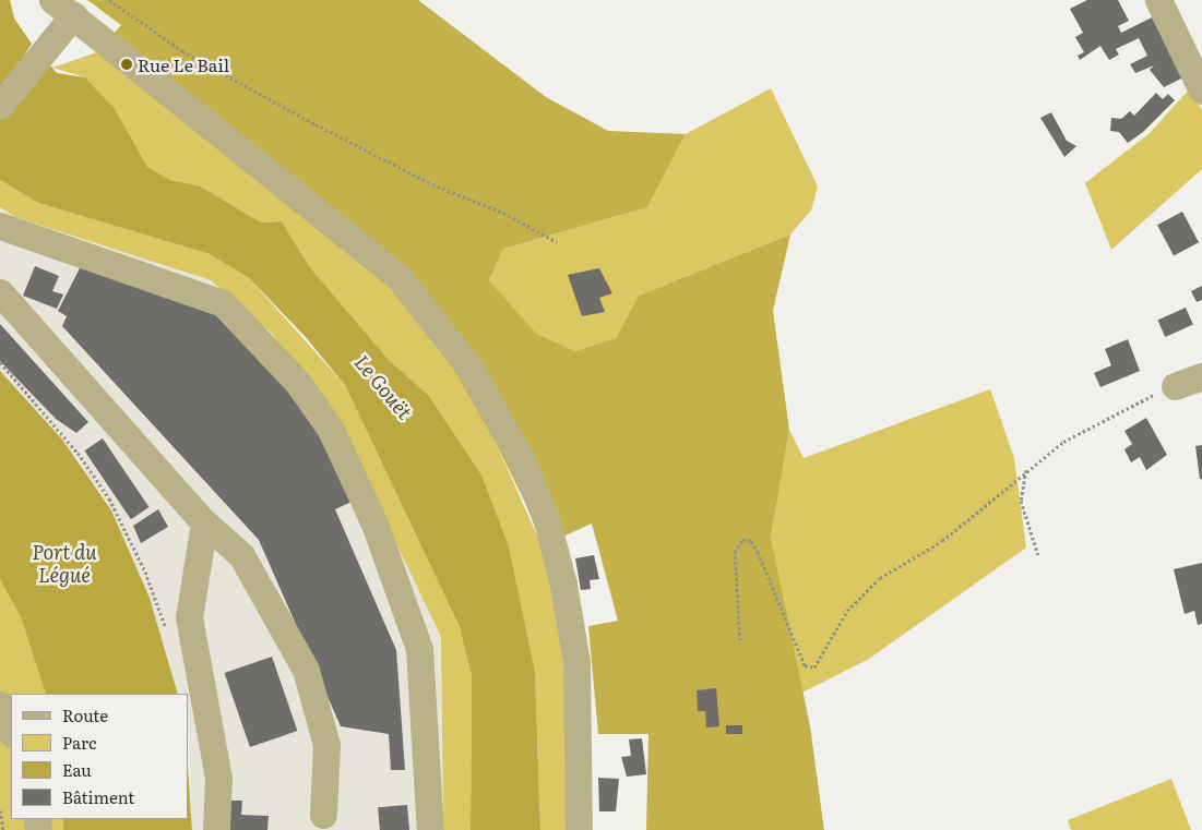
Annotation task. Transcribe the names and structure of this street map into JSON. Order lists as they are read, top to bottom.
{
  "water": ["Le Gouët", "Port du Légué"],
  "places": ["Rue Le Bail"],
  "legend": [
    "Route",
    "Parc",
    "Eau",
    "Bâtiment"
  ]
}
